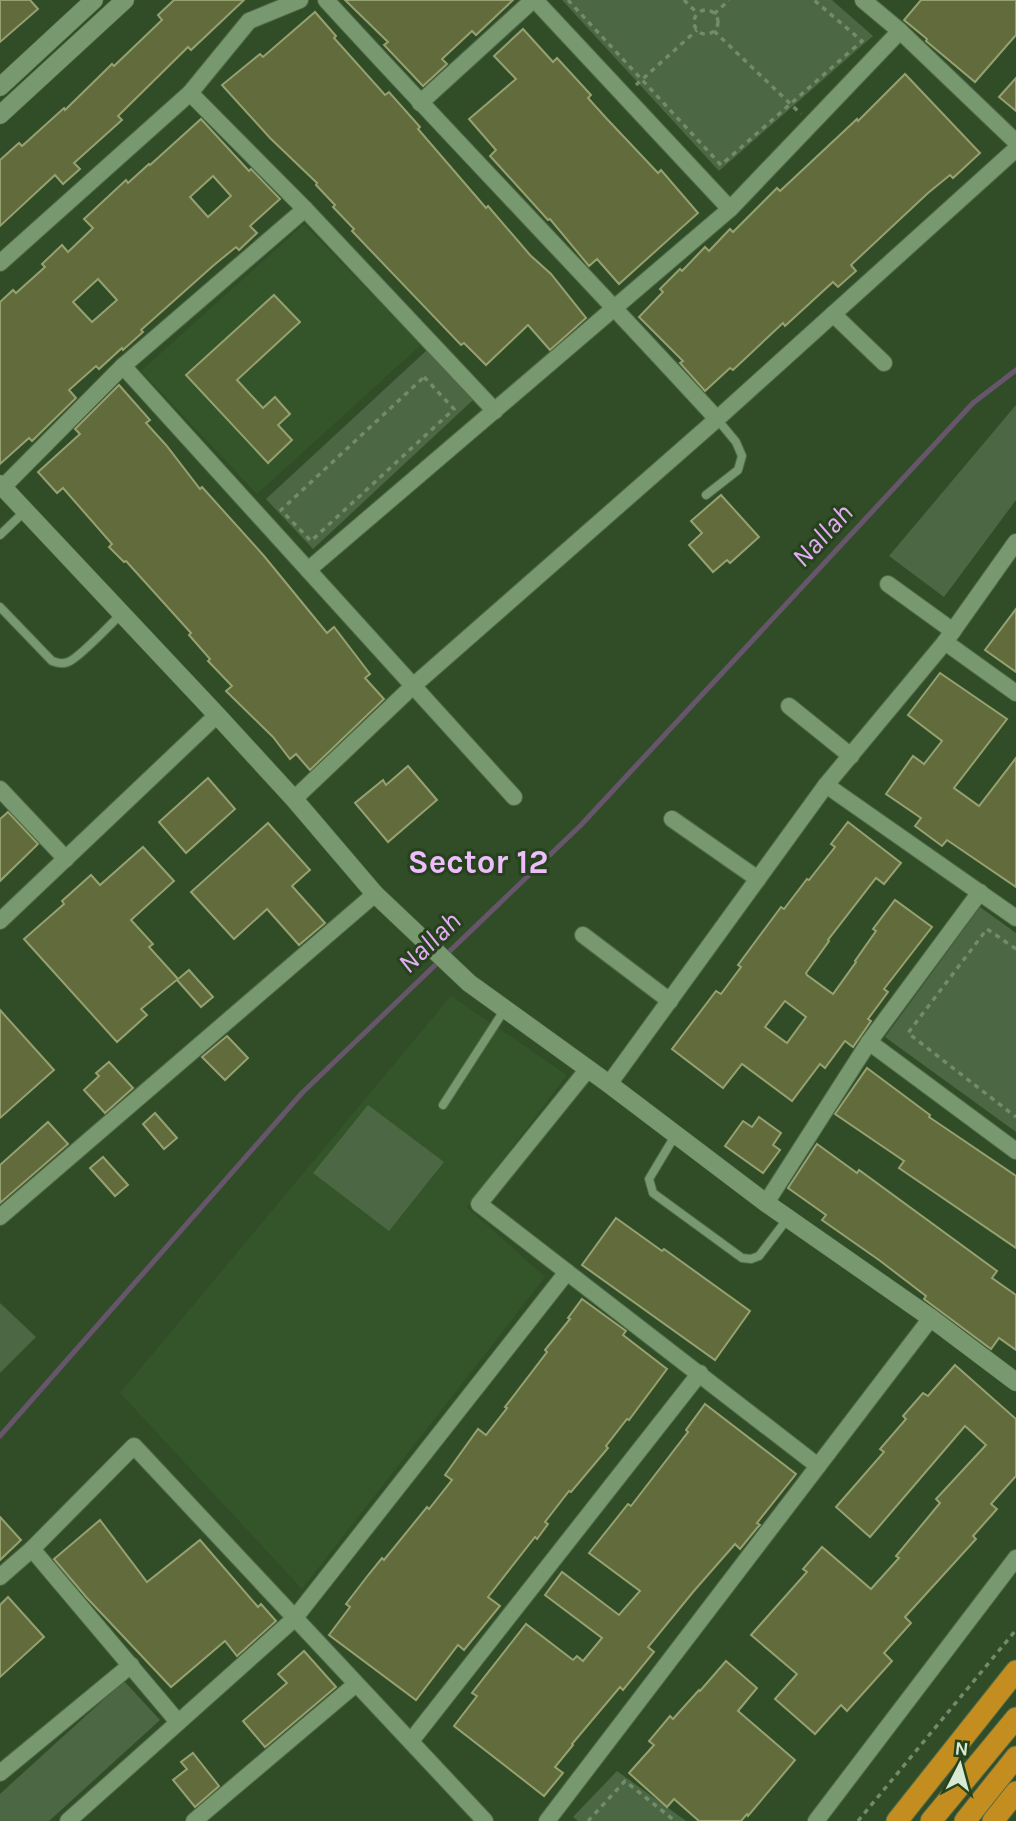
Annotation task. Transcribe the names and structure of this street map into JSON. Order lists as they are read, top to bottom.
{
  "districts": ["Sector 12"],
  "water": ["Nallah"],
  "north": "top"
}
